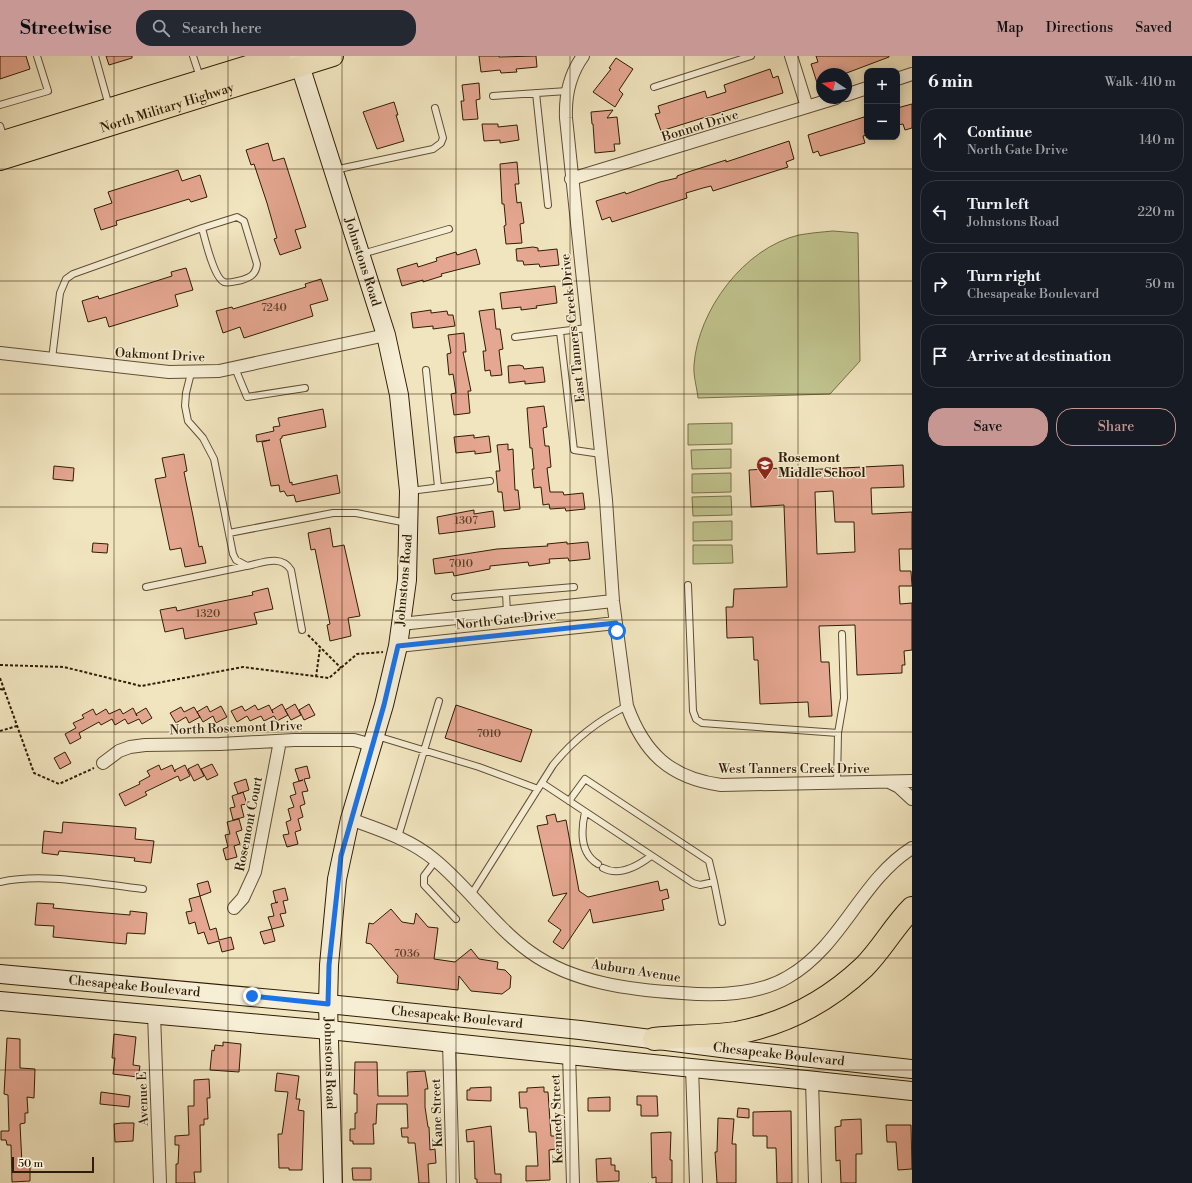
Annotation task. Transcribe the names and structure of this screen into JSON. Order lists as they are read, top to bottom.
{
  "streets": {
    "main road": ["North Military Highway", "Johnstons Road", "Chesapeake Boulevard"],
    "street": [
      "Bonnot Drive",
      "East Tanners Creek Drive",
      "Oakmont Drive",
      "North Gate Drive",
      "North Rosemont Drive",
      "West Tanners Creek Drive",
      "Rosemont Court",
      "Auburn Avenue",
      "Avenue E",
      "Kane Street",
      "Kennedy Street"
    ]
  },
  "crossings": [
    ["North Military Highway", "Johnstons Road"],
    ["Bonnot Drive", "East Tanners Creek Drive"],
    ["Johnstons Road", "Oakmont Drive"],
    ["Johnstons Road", "North Gate Drive"],
    ["Johnstons Road", "North Rosemont Drive"],
    ["Johnstons Road", "Auburn Avenue"],
    ["Johnstons Road", "Chesapeake Boulevard"],
    ["East Tanners Creek Drive", "North Gate Drive"],
    ["East Tanners Creek Drive", "West Tanners Creek Drive"],
    ["North Gate Drive", "West Tanners Creek Drive"],
    ["North Rosemont Drive", "Rosemont Court"],
    ["Chesapeake Boulevard", "Avenue E"],
    ["Chesapeake Boulevard", "Kane Street"],
    ["Chesapeake Boulevard", "Kennedy Street"]
  ],
  "places": {
    "school or university": ["Rosemont Middle School"]
  },
  "house_numbers": [
    "7240",
    "1307",
    "7010",
    "1320",
    "7010",
    "7036"
  ],
  "scale_bar": "50 m",
  "north": "left",
  "page": {
    "header": "Streetwise",
    "search": "Search here",
    "nav": ["Map", "Directions", "Saved"],
    "heading": ["6 min", "Walk · 410 m"],
    "map_buttons": ["+", "−"],
    "list": [
      ["Continue", "North Gate Drive", "140 m"],
      ["Turn left", "Johnstons Road", "220 m"],
      ["Turn right", "Chesapeake Boulevard", "50 m"],
      "Arrive at destination"
    ],
    "buttons": ["Save", "Share"],
    "scale": "50 m"
  }
}
